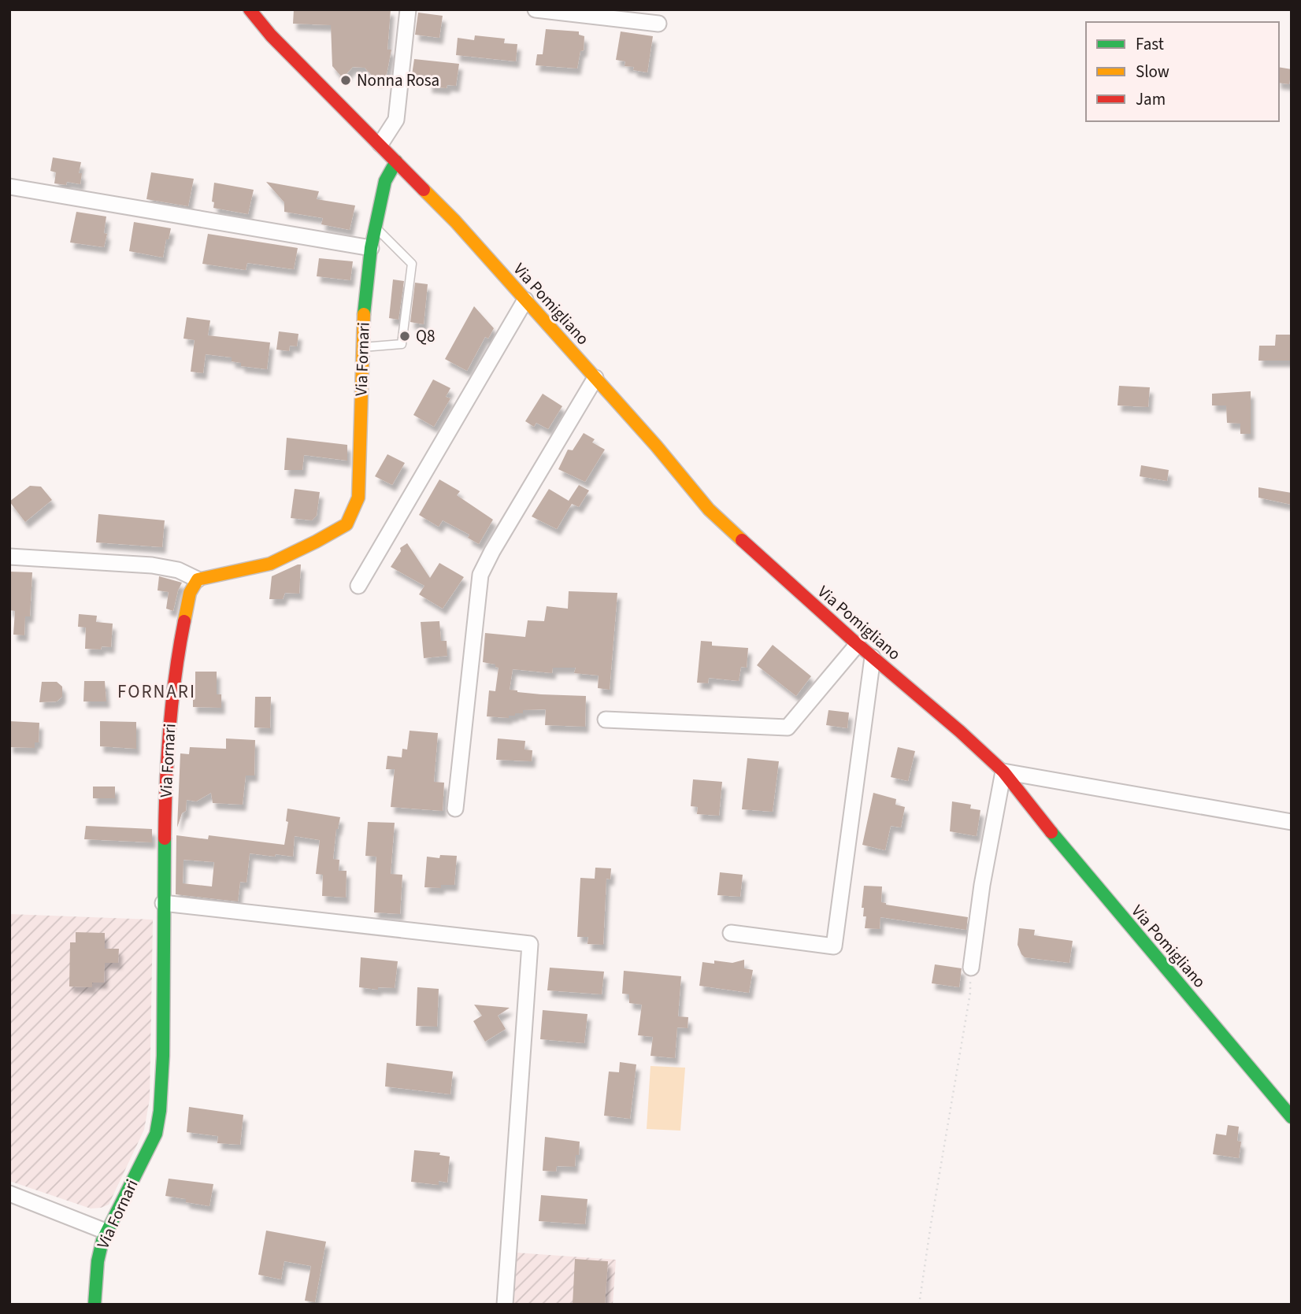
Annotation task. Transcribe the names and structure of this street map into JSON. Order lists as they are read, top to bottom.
{
  "streets": {
    "street": ["Via Pomigliano", "Via Fornari"]
  },
  "crossings": [
    ["Via Pomigliano", "Via Fornari"]
  ],
  "districts": ["FORNARI"],
  "places": ["Nonna Rosa", "Q8"],
  "legend": ["Fast", "Slow", "Jam"]
}
